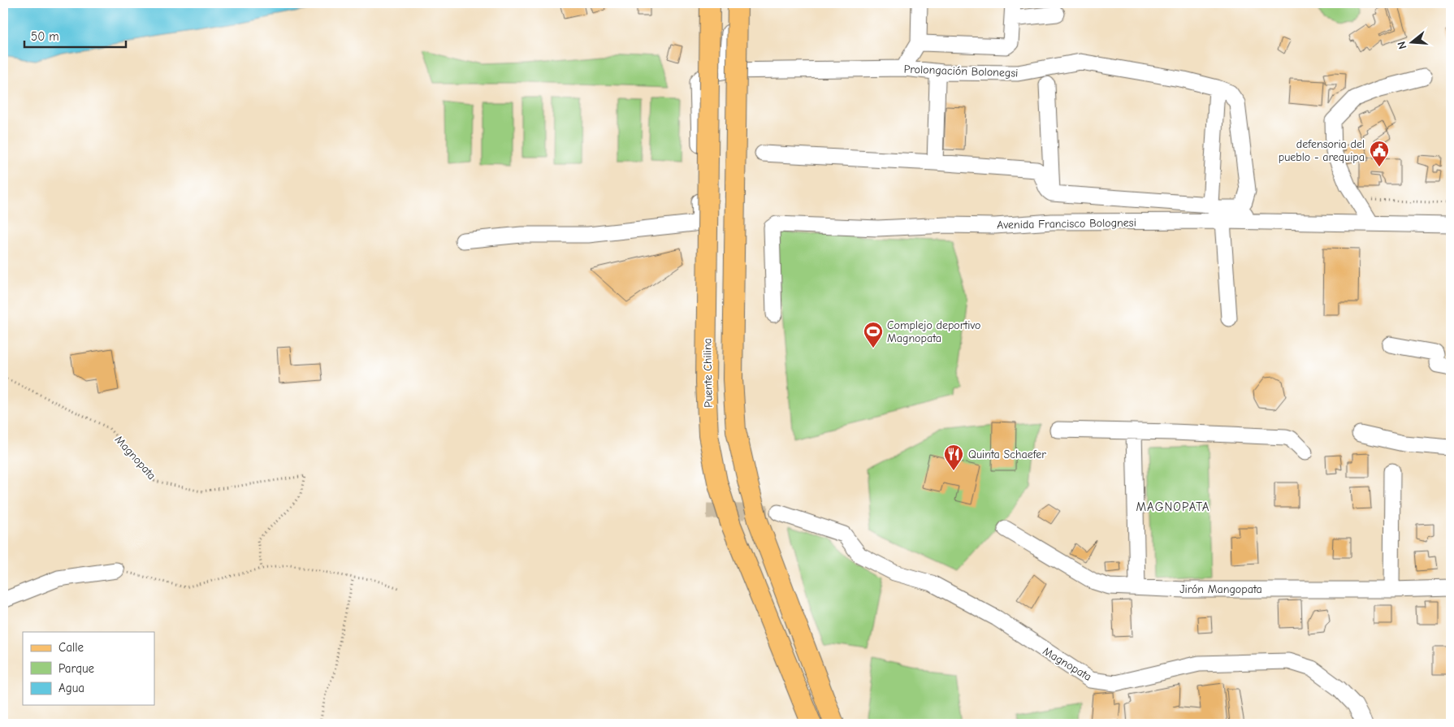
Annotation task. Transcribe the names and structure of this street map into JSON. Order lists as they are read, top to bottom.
{
  "streets": {
    "main road": ["Puente Chilina"],
    "street": [
      "Prolongación Bolonegsi",
      "Avenida Francisco Bolognesi",
      "Magnopata",
      "Jirón Mangopata"
    ]
  },
  "districts": ["MAGNOPATA"],
  "places": {
    "public building": ["defensoria del pueblo - arequipa"],
    "sports": ["Complejo deportivo Magnopata"],
    "restaurant": ["Quinta Schaefer"]
  },
  "legend": ["Calle", "Parque", "Agua"],
  "scale_bar": "50 m",
  "north": "left"
}
